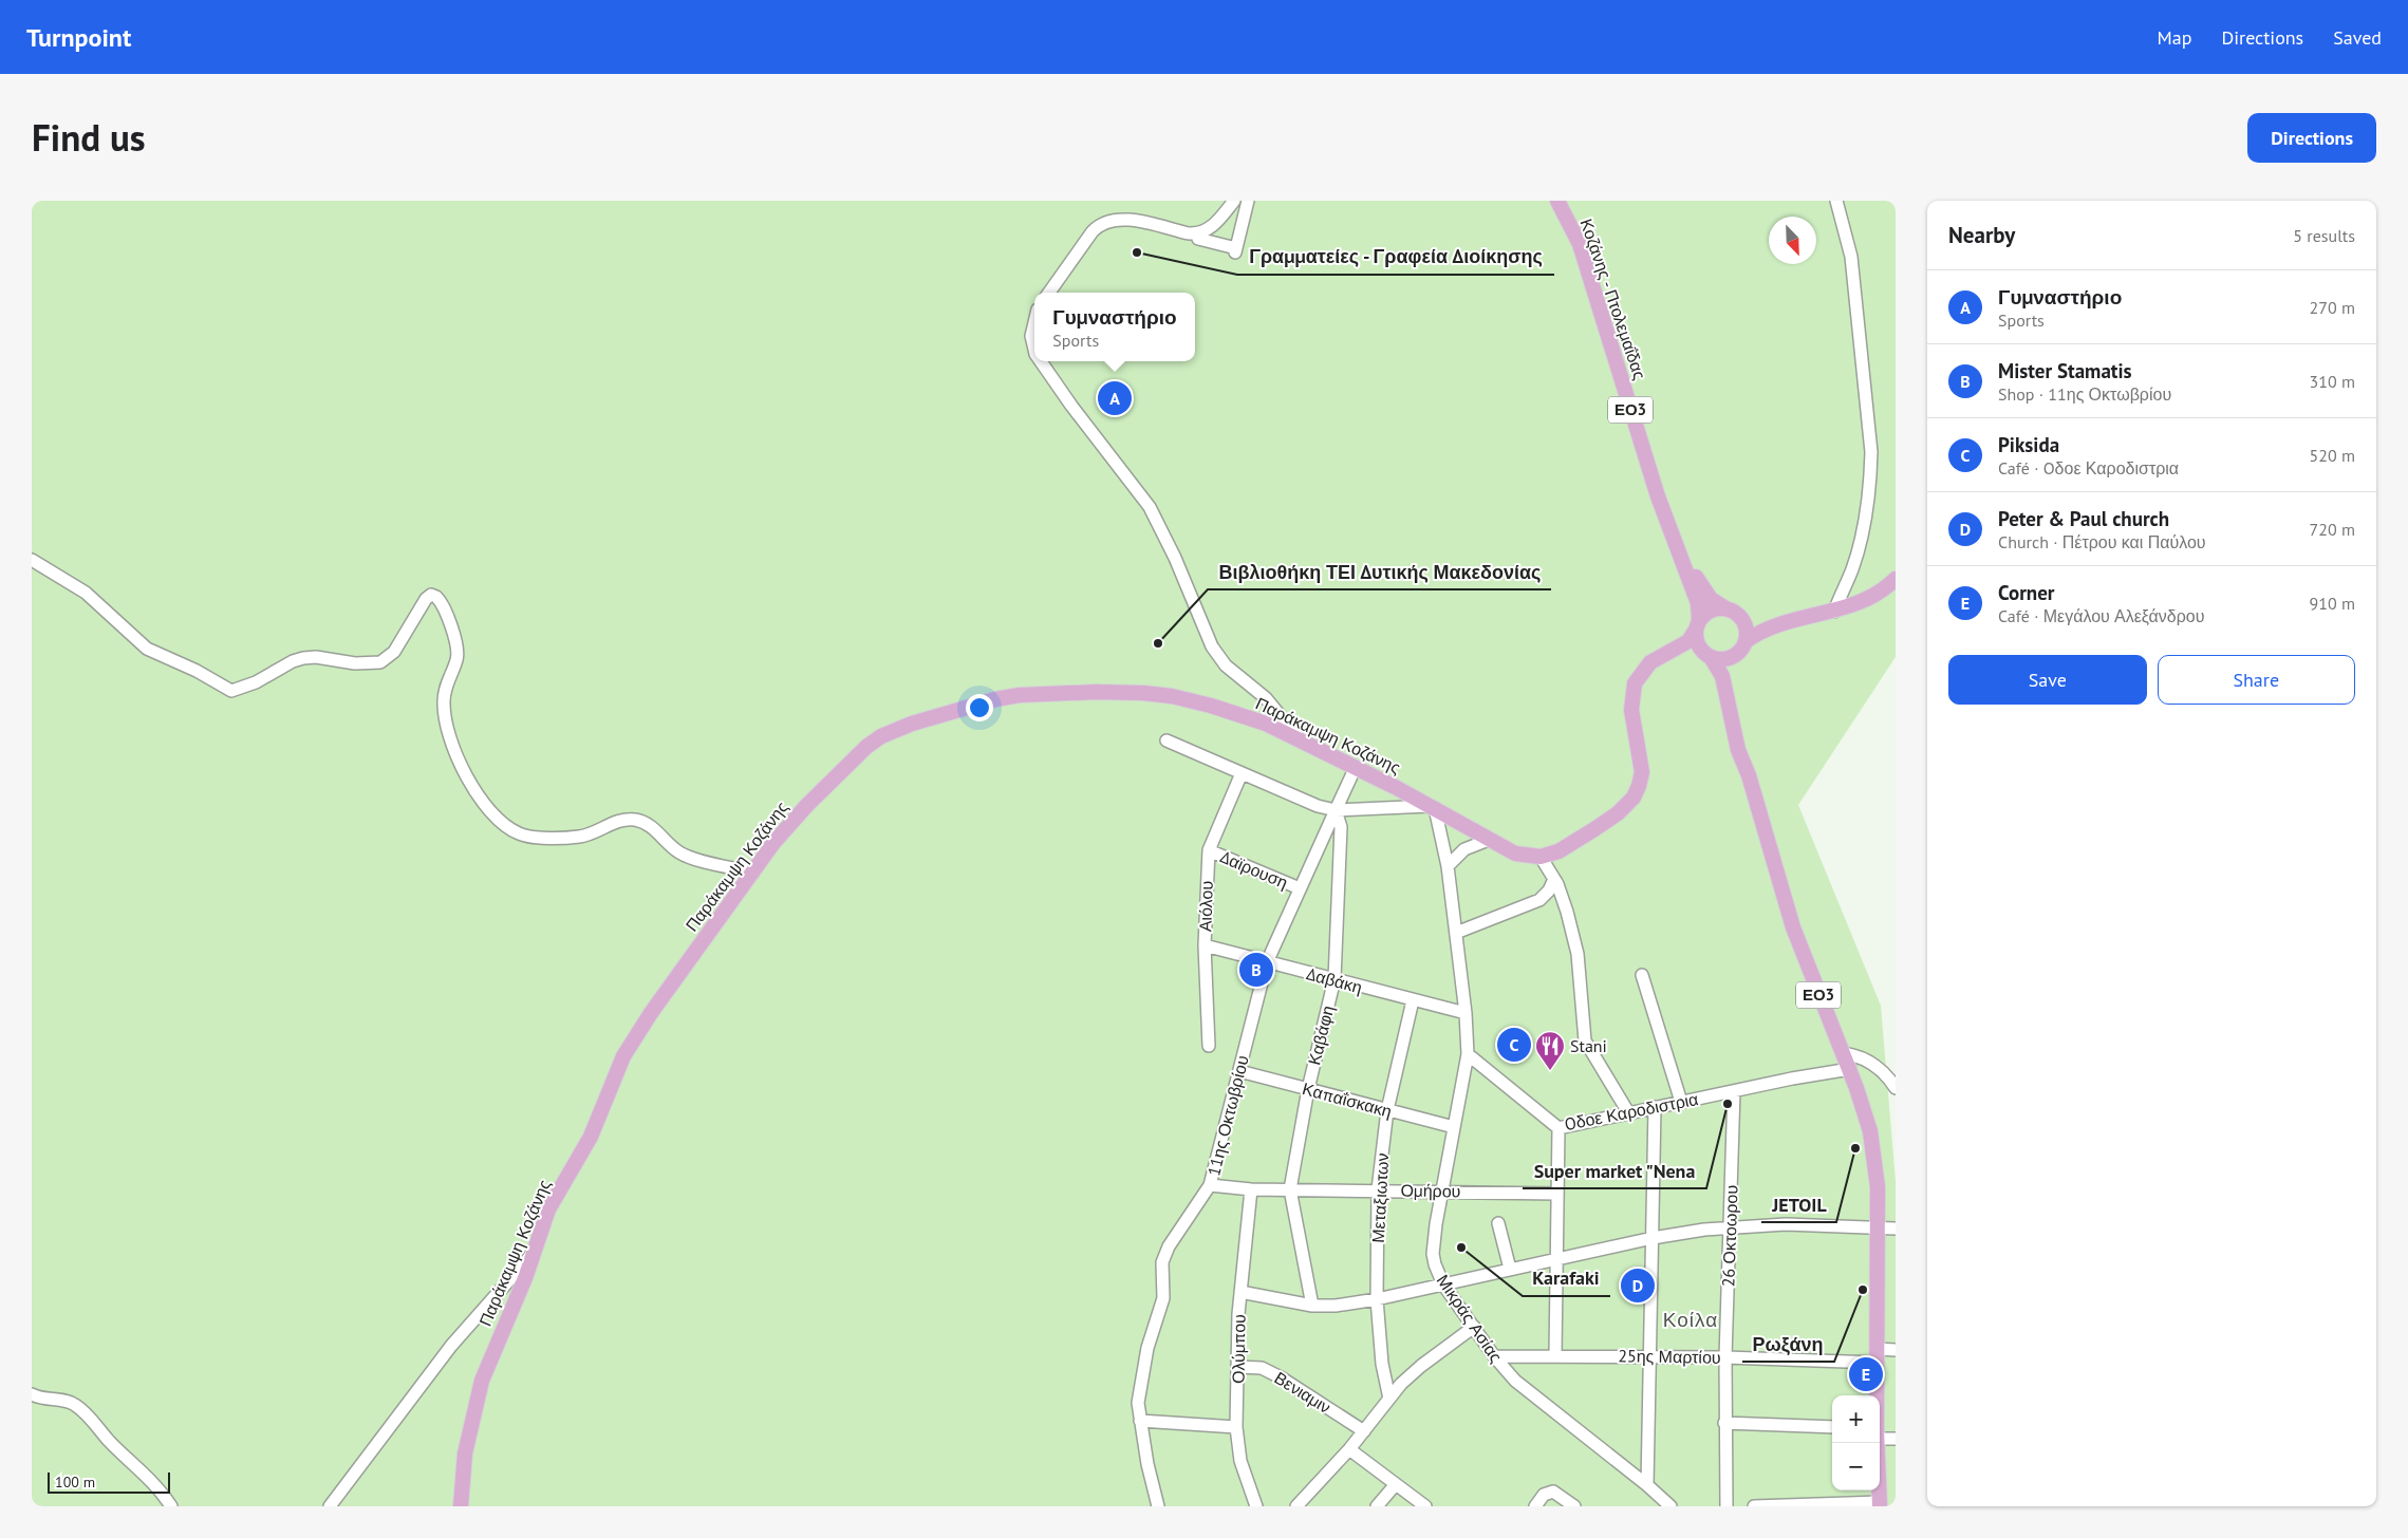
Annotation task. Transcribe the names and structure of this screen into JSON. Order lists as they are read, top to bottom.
{
  "streets": {
    "main road": ["Κοζάνης - Πτολεμαΐδας", "ΕΟ3", "Παράκαμψη Κοζάνης"],
    "street": [
      "Δαϊρουση",
      "Αιόλου",
      "Δαβάκη",
      "Καβάφη",
      "Καπαΐσκακη",
      "Oδοε Καροδιστρια",
      "11ης Οκτωβρίου",
      "Ομήρου",
      "Μεταξιωτων",
      "26 Οκτοωρου",
      "Μικράς Ασίας",
      "Ολύμπου",
      "25ης Μαρτίου",
      "Βενιαμιν"
    ]
  },
  "crossings": [
    ["Κοζάνης - Πτολεμαΐδας", "ΕΟ3"],
    ["Κοζάνης - Πτολεμαΐδας", "Παράκαμψη Κοζάνης"],
    ["ΕΟ3", "Παράκαμψη Κοζάνης"],
    ["ΕΟ3", "Oδοε Καροδιστρια"],
    ["ΕΟ3", "25ης Μαρτίου"],
    ["Δαϊρουση", "Αιόλου"],
    ["Δαϊρουση", "11ης Οκτωβρίου"],
    ["Αιόλου", "Δαβάκη"],
    ["Δαβάκη", "Καβάφη"],
    ["Δαβάκη", "11ης Οκτωβρίου"],
    ["Δαβάκη", "Μεταξιωτων"],
    ["Καβάφη", "Καπαΐσκακη"],
    ["Καβάφη", "11ης Οκτωβρίου"],
    ["Καβάφη", "Ομήρου"],
    ["Καπαΐσκακη", "11ης Οκτωβρίου"],
    ["Καπαΐσκακη", "Μεταξιωτων"],
    ["Καπαΐσκακη", "Μικράς Ασίας"],
    ["Oδοε Καροδιστρια", "26 Οκτοωρου"],
    ["Oδοε Καροδιστρια", "Μικράς Ασίας"],
    ["11ης Οκτωβρίου", "Ομήρου"],
    ["Ομήρου", "Μεταξιωτων"],
    ["Ομήρου", "Μικράς Ασίας"],
    ["Ομήρου", "Ολύμπου"],
    ["26 Οκτοωρου", "25ης Μαρτίου"],
    ["Μικράς Ασίας", "25ης Μαρτίου"],
    ["Ολύμπου", "Βενιαμιν"]
  ],
  "districts": ["Κοίλα"],
  "places": {
    "other": [
      "Γραμματείες - Γραφεία Διοίκησης",
      "Βιβλιοθήκη ΤΕΙ Δυτικής Μακεδονίας",
      "Super market \"Nena",
      "JETOIL",
      "Karafaki",
      "Ρωξάνη"
    ],
    "restaurant": ["Stani"]
  },
  "scale_bar": "100 m",
  "north": "bottom right",
  "page": {
    "header": "Turnpoint",
    "nav": ["Map", "Directions", "Saved"],
    "title": "Find us",
    "buttons": [
      "Directions",
      ["Save", "Share"]
    ],
    "heading": ["Nearby", "5 results"],
    "list": [
      {
        "mark": "A",
        "name": "Γυμναστήριο",
        "note": "Sports",
        "value": "270 m"
      },
      {
        "mark": "B",
        "name": "Mister Stamatis",
        "note": "Shop · 11ης Οκτωβρίου",
        "value": "310 m"
      },
      {
        "mark": "C",
        "name": "Piksida",
        "note": "Café · Oδοε Καροδιστρια",
        "value": "520 m"
      },
      {
        "mark": "D",
        "name": "Peter & Paul church",
        "note": "Church · Πέτρου και Παύλου",
        "value": "720 m"
      },
      {
        "mark": "E",
        "name": "Corner",
        "note": "Café · Μεγάλου Αλεξάνδρου",
        "value": "910 m"
      }
    ],
    "popup": ["Γυμναστήριο", "Sports"],
    "pins": [
      "A",
      "B",
      "C",
      "D",
      "E"
    ],
    "map_buttons": ["+", "−"],
    "scale": "100 m"
  }
}
